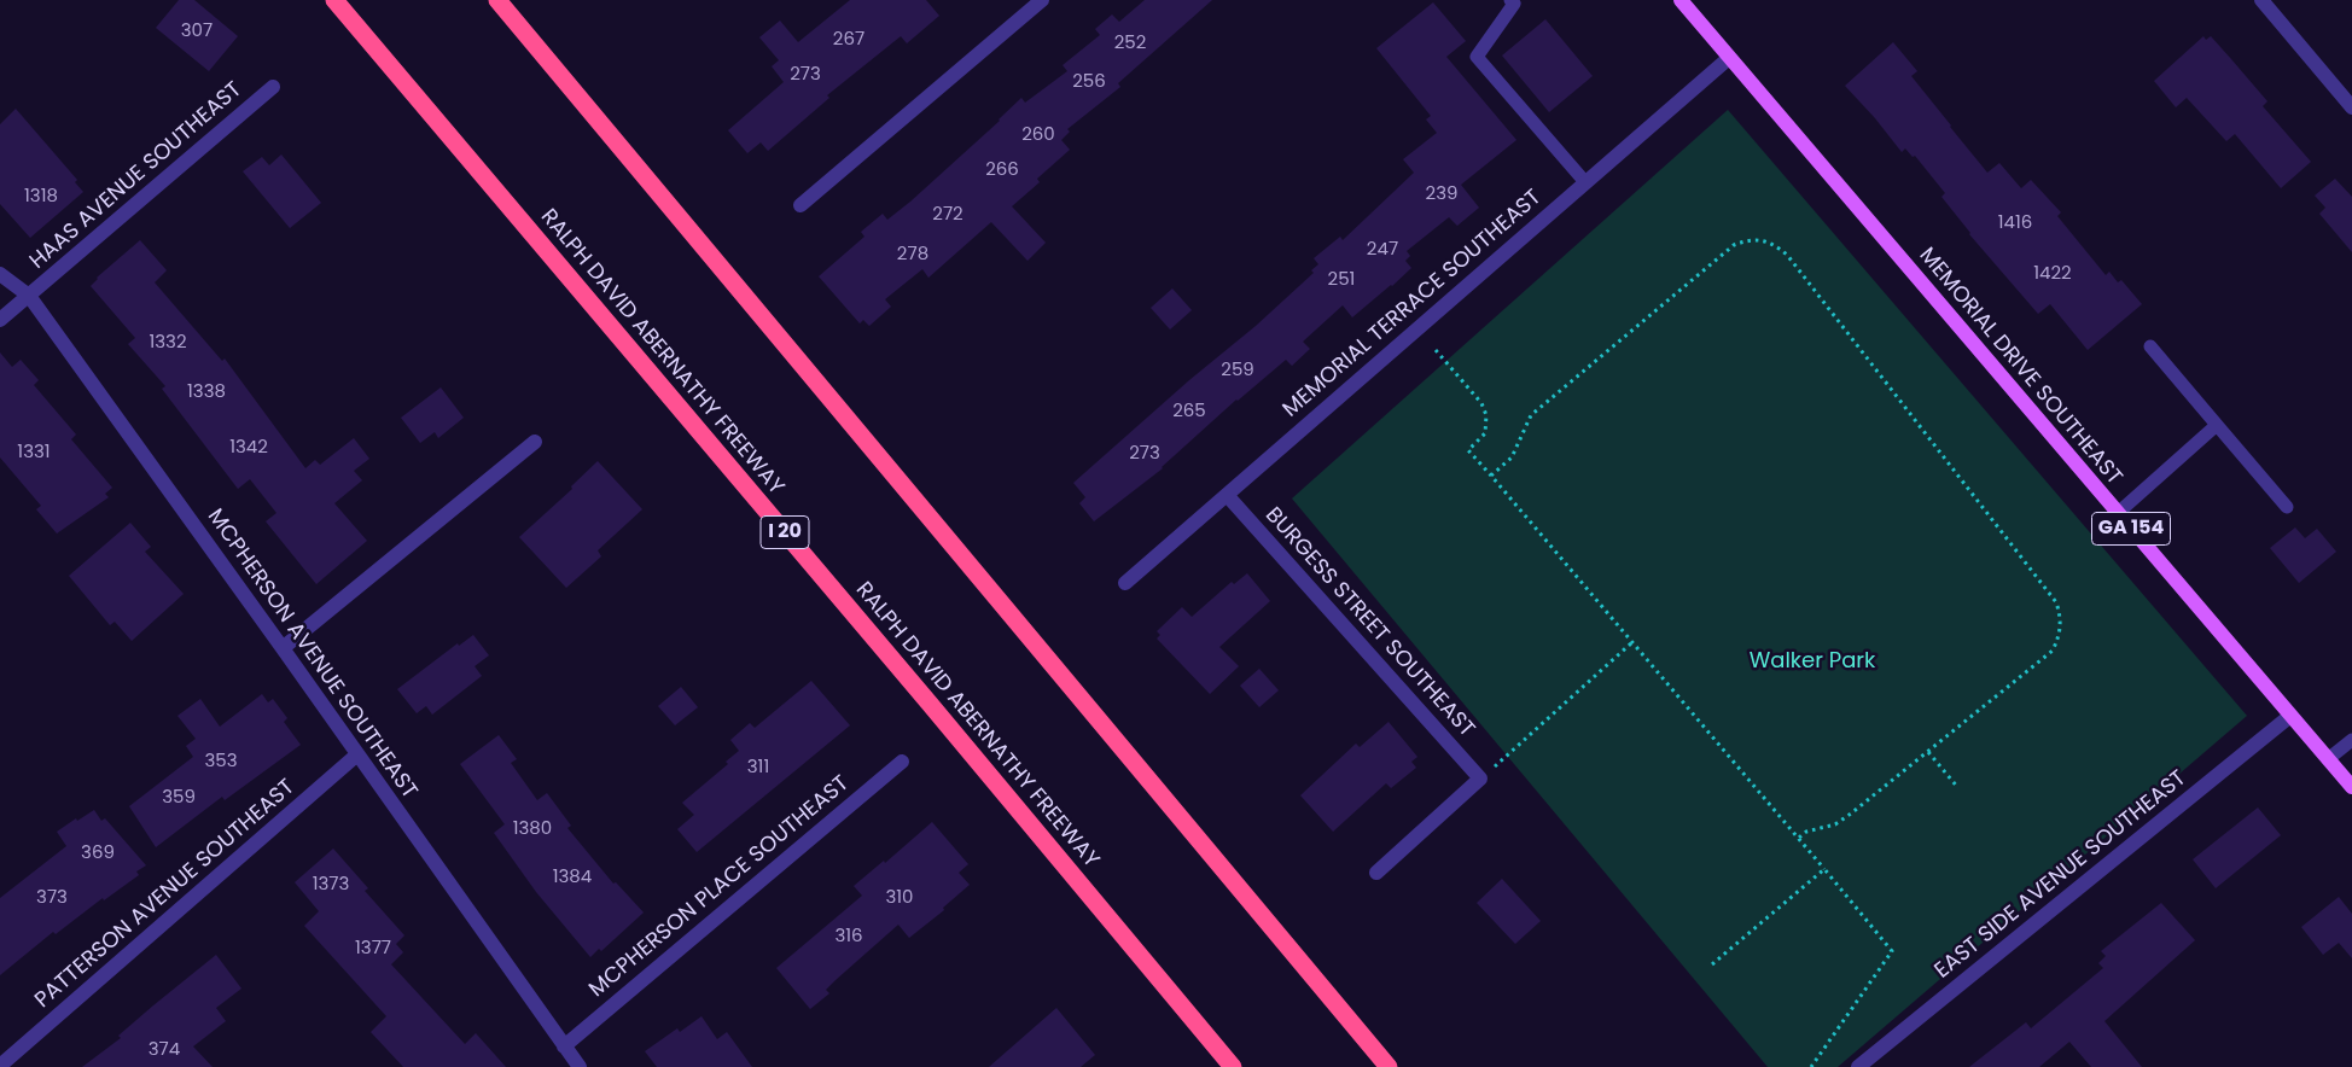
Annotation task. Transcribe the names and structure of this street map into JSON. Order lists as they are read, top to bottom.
{
  "streets": {
    "highway": ["RALPH DAVID ABERNATHY FREEWAY", "I 20"],
    "main road": ["MEMORIAL DRIVE SOUTHEAST", "GA 154"],
    "street": [
      "HAAS AVENUE SOUTHEAST",
      "MEMORIAL TERRACE SOUTHEAST",
      "BURGESS STREET SOUTHEAST",
      "MCPHERSON AVENUE SOUTHEAST",
      "EAST SIDE AVENUE SOUTHEAST",
      "MCPHERSON PLACE SOUTHEAST",
      "PATTERSON AVENUE SOUTHEAST"
    ]
  },
  "crossings": [
    ["HAAS AVENUE SOUTHEAST", "MCPHERSON AVENUE SOUTHEAST"],
    ["MEMORIAL TERRACE SOUTHEAST", "MEMORIAL DRIVE SOUTHEAST"],
    ["MEMORIAL TERRACE SOUTHEAST", "BURGESS STREET SOUTHEAST"],
    ["MEMORIAL DRIVE SOUTHEAST", "EAST SIDE AVENUE SOUTHEAST"],
    ["MCPHERSON AVENUE SOUTHEAST", "MCPHERSON PLACE SOUTHEAST"],
    ["MCPHERSON AVENUE SOUTHEAST", "PATTERSON AVENUE SOUTHEAST"]
  ],
  "parks": ["Walker Park"],
  "house_numbers": [
    "307",
    "267",
    "252",
    "273",
    "256",
    "260",
    "266",
    "239",
    "1318",
    "272",
    "1416",
    "247",
    "278",
    "1422",
    "251",
    "1332",
    "259",
    "1338",
    "265",
    "1342",
    "1331",
    "273",
    "353",
    "311",
    "359",
    "1380",
    "369",
    "1384",
    "1373",
    "373",
    "310",
    "316",
    "1377",
    "374"
  ]
}
